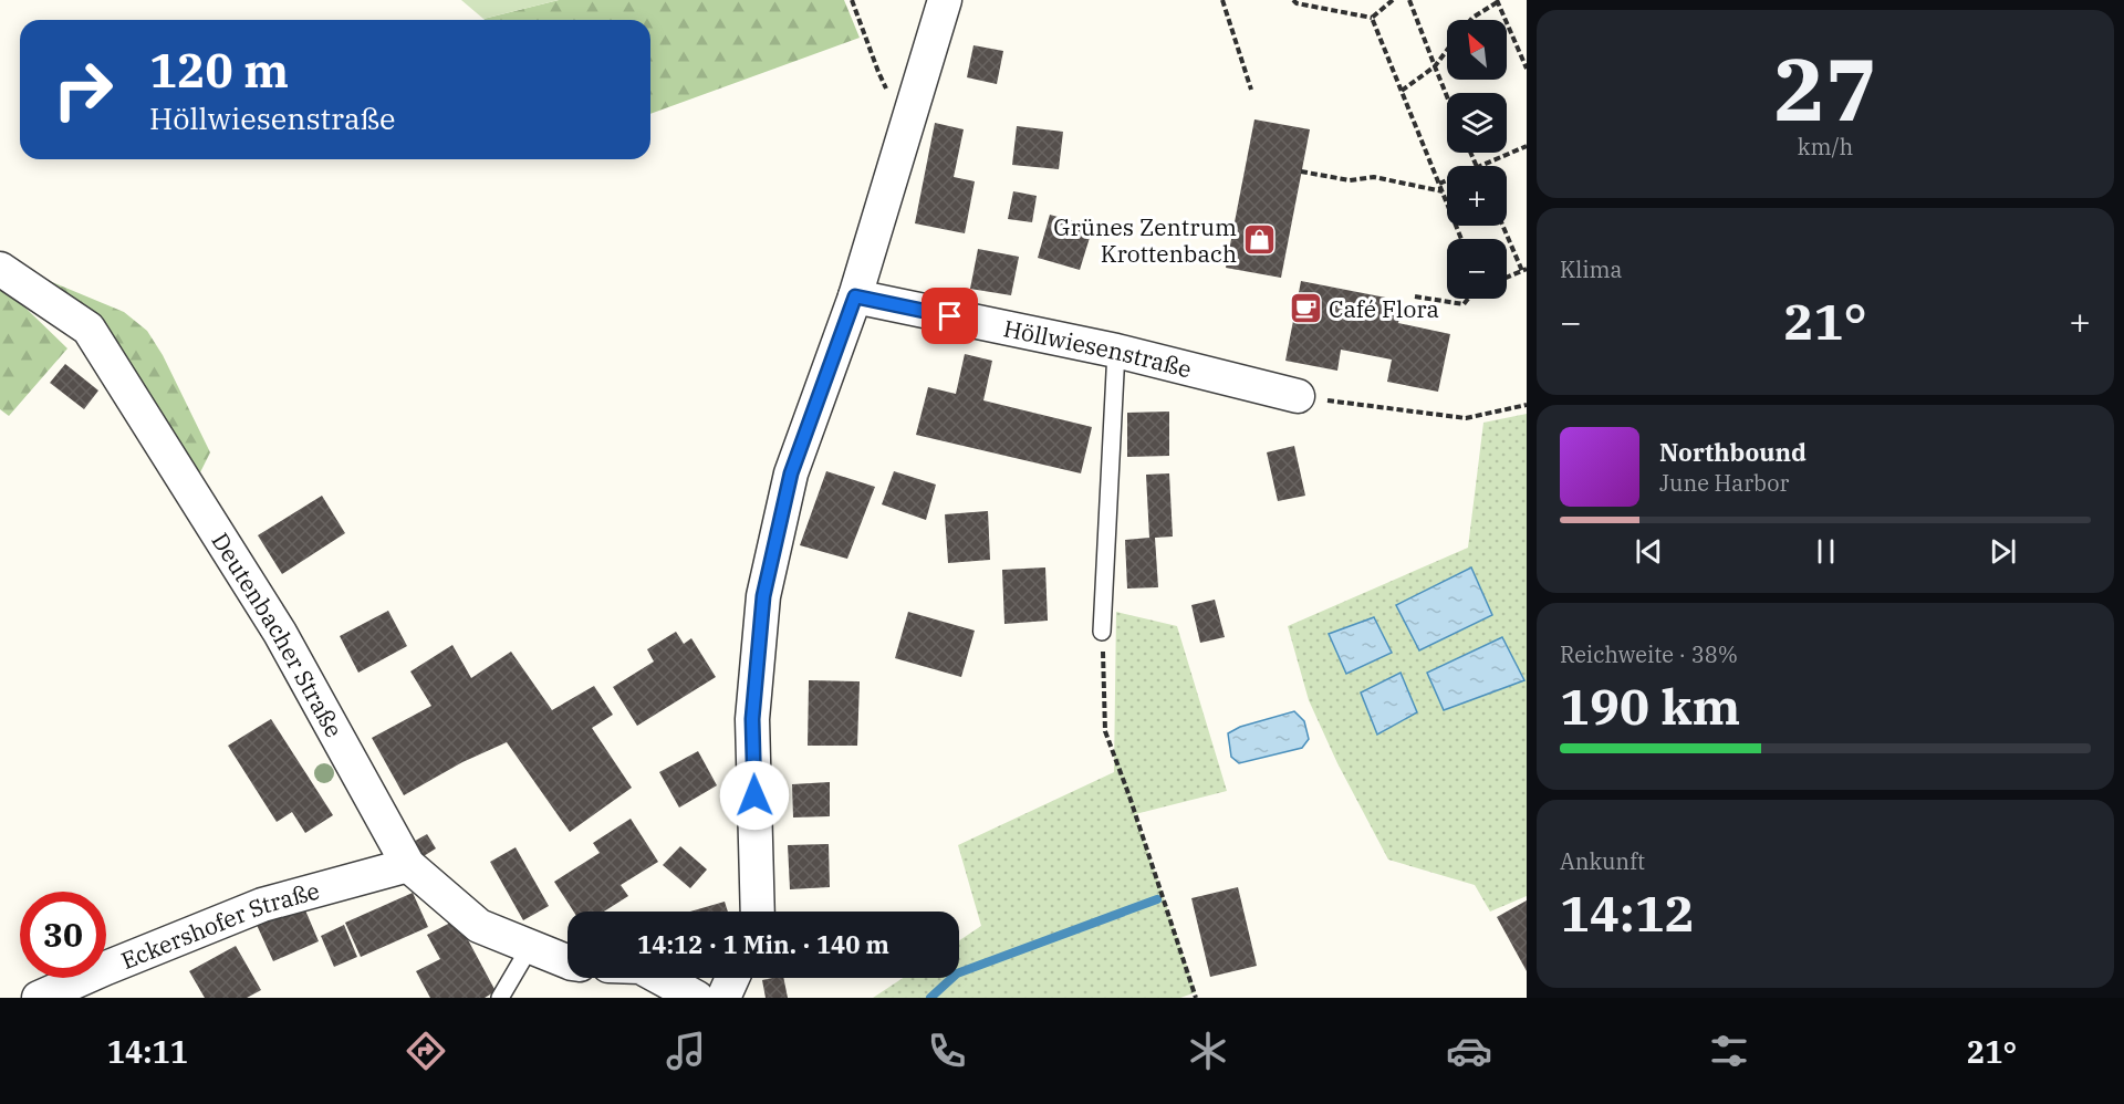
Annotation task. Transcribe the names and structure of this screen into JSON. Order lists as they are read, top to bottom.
{
  "streets": {
    "street": ["Höllwiesenstraße", "Deutenbacher Straße", "Eckershofer Straße"]
  },
  "crossings": [
    ["Deutenbacher Straße", "Eckershofer Straße"]
  ],
  "places": {
    "shop": ["Grünes Zentrum Krottenbach"],
    "cafe": ["Café Flora"]
  },
  "north": "top left",
  "page": {
    "tile": [
      ["27", "km/h"],
      "Klima",
      ["Reichweite · 38%", "190 km"],
      ["Ankunft", "14:12"]
    ],
    "map_buttons": ["+", "−"],
    "turn": ["120 m", "Höllwiesenstraße"],
    "heat": ["−", "21°", "+"],
    "song": ["Northbound", "June Harbor"],
    "limit": "30",
    "trip": "14:12 · 1 Min. · 140 m",
    "tabs": ["14:11", "21°"]
  }
}
